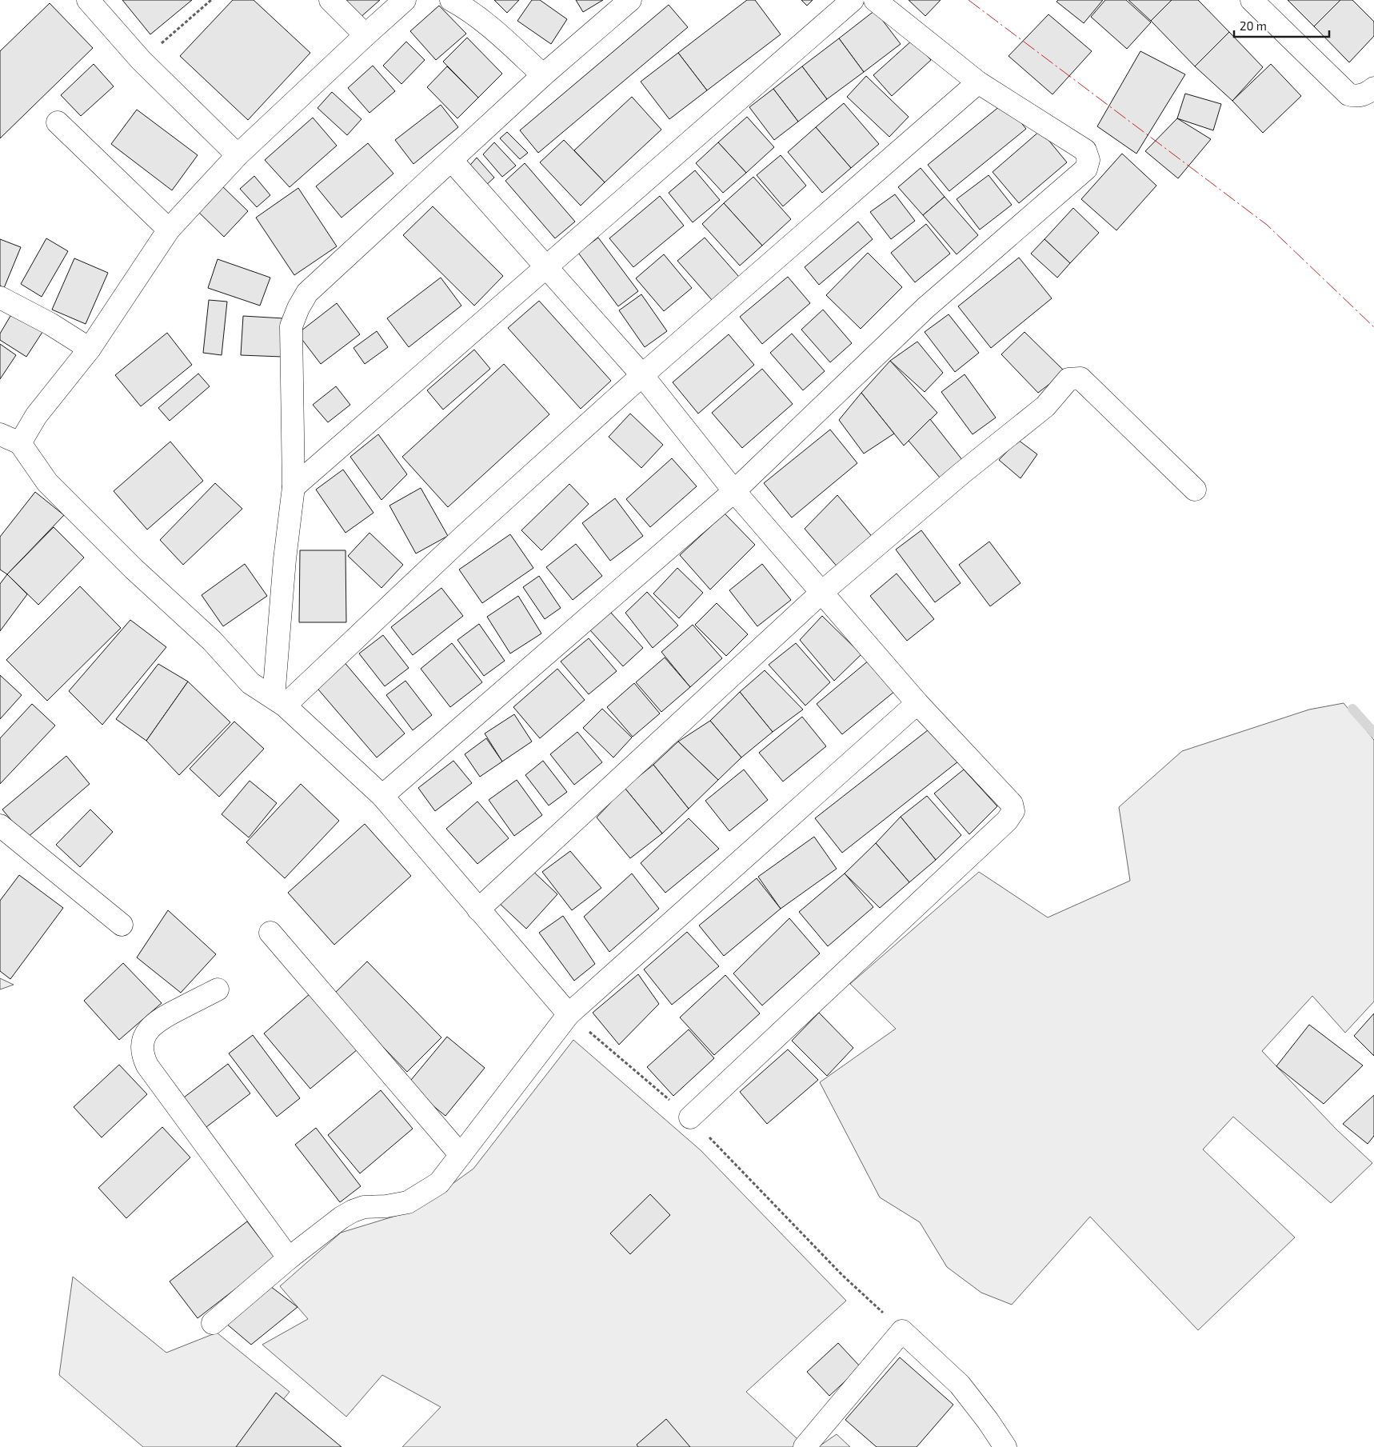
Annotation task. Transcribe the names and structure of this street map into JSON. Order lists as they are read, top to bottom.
{
  "scale_bar": "20 m"
}
